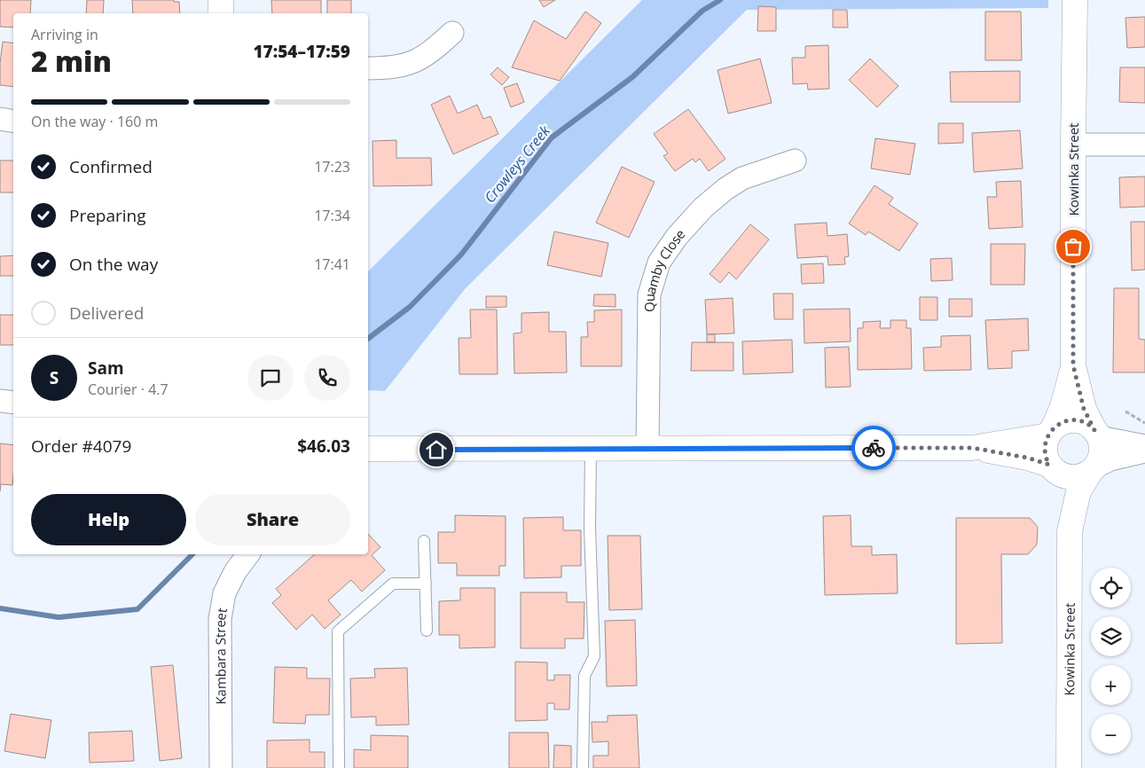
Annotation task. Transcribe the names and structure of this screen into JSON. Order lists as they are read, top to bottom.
{
  "streets": {
    "street": ["Kowinka Street", "Quamby Close", "Kambara Street"]
  },
  "water": ["Crowleys Creek"],
  "page": {
    "heading": ["2 min", "Arriving in", "17:54–17:59"],
    "panel": [
      "Sam",
      "Courier · 4.7",
      "Order #4079",
      "$46.03"
    ],
    "bar": "On the way · 160 m",
    "list": [
      ["Confirmed", "17:23"],
      ["Preparing", "17:34"],
      ["On the way", "17:41"],
      "Delivered"
    ],
    "round": "S",
    "buttons": ["Help", "Share"],
    "map_buttons": ["+", "−"]
  }
}
